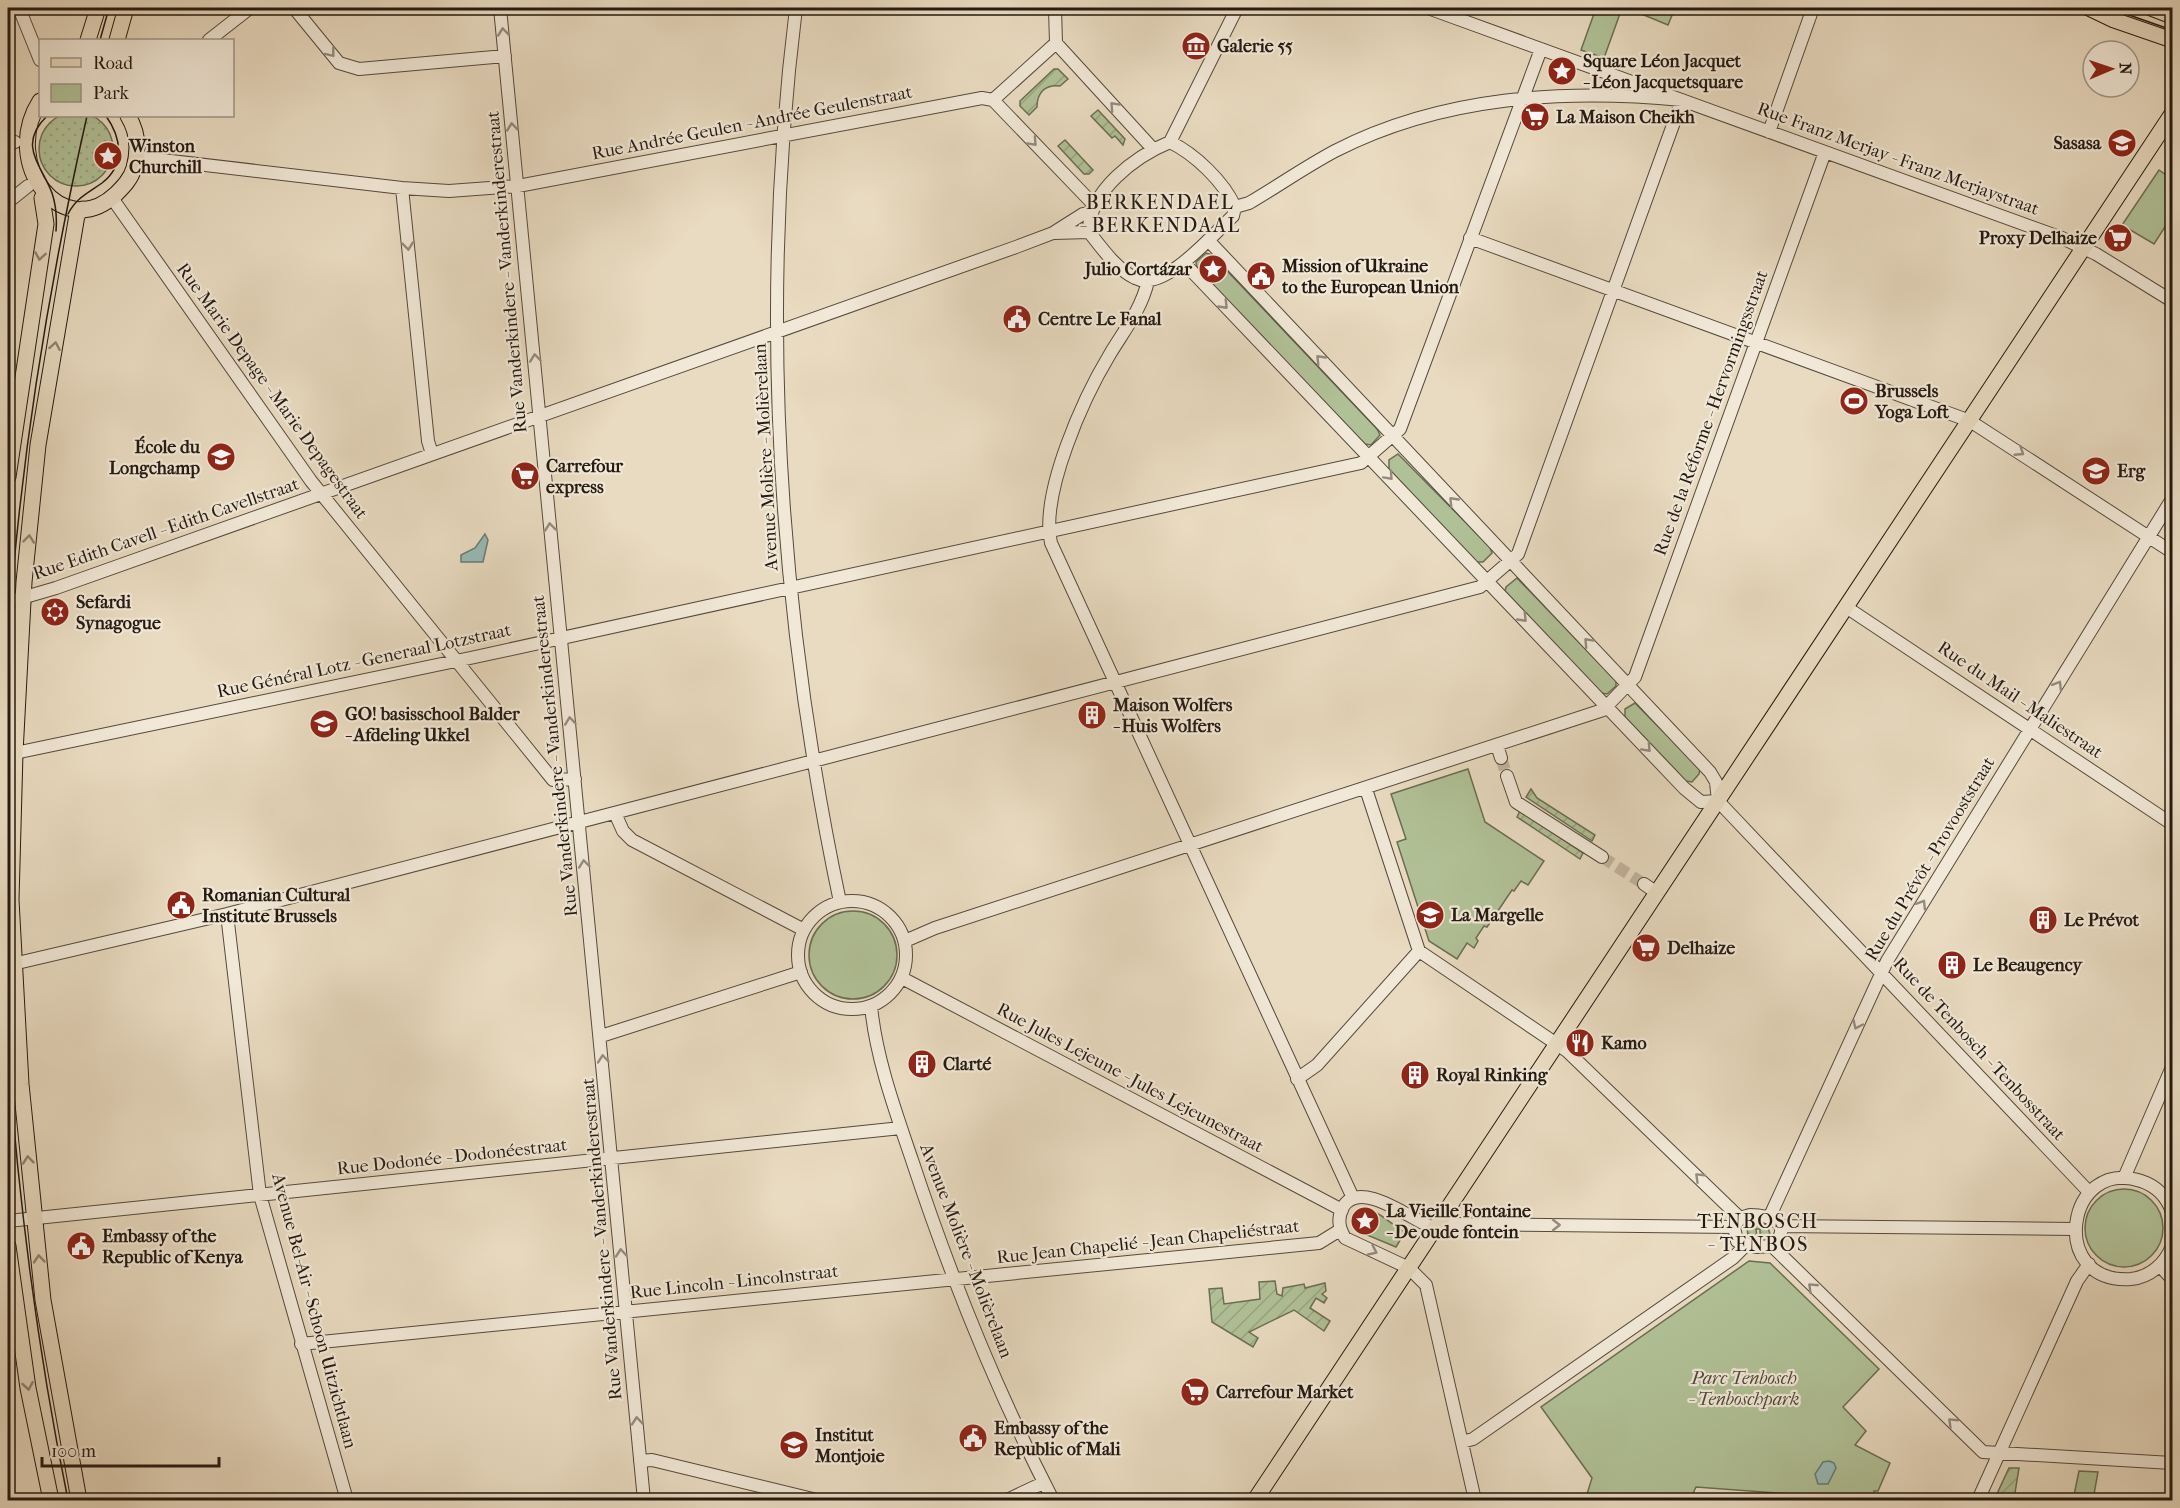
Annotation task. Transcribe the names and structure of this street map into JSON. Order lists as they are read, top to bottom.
{
  "streets": {
    "street": [
      "Rue Andrée Geulen - Andrée Geulenstraat",
      "Rue Franz Merjay - Franz Merjaystraat",
      "Rue Vanderkindere - Vanderkinderestraat",
      "Rue Marie Depage - Marie Depagestraat",
      "Rue de la Réforme - Hervormingsstraat",
      "Avenue Molière - Molièrelaan",
      "Rue Edith Cavell - Edith Cavellstraat",
      "Rue Général Lotz - Generaal Lotzstraat",
      "Rue du Mail - Maliestraat",
      "Rue du Prévôt - Provooststraat",
      "Rue de Tenbosch - Tenbosstraat",
      "Rue Jules Lejeune - Jules Lejeunestraat",
      "Rue Dodonée - Dodonéestraat",
      "Rue Jean Chapelié - Jean Chapeliéstraat",
      "Rue Lincoln - Lincolnstraat",
      "Avenue Bel-Air - Schoon Uitzichtlaan"
    ]
  },
  "crossings": [
    ["Rue Andrée Geulen - Andrée Geulenstraat", "Rue Vanderkindere - Vanderkinderestraat"],
    ["Rue Andrée Geulen - Andrée Geulenstraat", "Avenue Molière - Molièrelaan"],
    ["Rue Franz Merjay - Franz Merjaystraat", "Rue de la Réforme - Hervormingsstraat"],
    ["Rue Vanderkindere - Vanderkinderestraat", "Rue Marie Depage - Marie Depagestraat"],
    ["Rue Vanderkindere - Vanderkinderestraat", "Rue Edith Cavell - Edith Cavellstraat"],
    ["Rue Vanderkindere - Vanderkinderestraat", "Rue Général Lotz - Generaal Lotzstraat"],
    ["Rue Vanderkindere - Vanderkinderestraat", "Rue Dodonée - Dodonéestraat"],
    ["Rue Vanderkindere - Vanderkinderestraat", "Rue Lincoln - Lincolnstraat"],
    ["Rue Marie Depage - Marie Depagestraat", "Rue Edith Cavell - Edith Cavellstraat"],
    ["Rue Marie Depage - Marie Depagestraat", "Rue Général Lotz - Generaal Lotzstraat"],
    ["Rue de la Réforme - Hervormingsstraat", "Avenue Molière - Molièrelaan"],
    ["Rue de la Réforme - Hervormingsstraat", "Rue Jules Lejeune - Jules Lejeunestraat"],
    ["Avenue Molière - Molièrelaan", "Rue Edith Cavell - Edith Cavellstraat"],
    ["Avenue Molière - Molièrelaan", "Rue Général Lotz - Generaal Lotzstraat"],
    ["Avenue Molière - Molièrelaan", "Rue Jules Lejeune - Jules Lejeunestraat"],
    ["Avenue Molière - Molièrelaan", "Rue Dodonée - Dodonéestraat"],
    ["Avenue Molière - Molièrelaan", "Rue Jean Chapelié - Jean Chapeliéstraat"],
    ["Avenue Molière - Molièrelaan", "Rue Lincoln - Lincolnstraat"],
    ["Rue du Mail - Maliestraat", "Rue du Prévôt - Provooststraat"],
    ["Rue du Prévôt - Provooststraat", "Rue de Tenbosch - Tenbosstraat"],
    ["Rue Dodonée - Dodonéestraat", "Avenue Bel-Air - Schoon Uitzichtlaan"],
    ["Rue Jean Chapelié - Jean Chapeliéstraat", "Rue Lincoln - Lincolnstraat"],
    ["Rue Lincoln - Lincolnstraat", "Avenue Bel-Air - Schoon Uitzichtlaan"]
  ],
  "one_way": ["Rue Vanderkindere - Vanderkinderestraat"],
  "districts": ["BERKENDAEL - BERKENDAAL", "TENBOSCH - TENBOS"],
  "parks": ["Parc Tenbosch - Tenboschpark"],
  "places": {
    "museum": ["Galerie 55"],
    "place": [
      "Square Léon Jacquet - Léon Jacquetsquare",
      "Winston Churchill",
      "Julio Cortázar",
      "La Vieille Fontaine - De oude fontein"
    ],
    "supermarket": [
      "La Maison Cheikh",
      "Proxy Delhaize",
      "Carrefour express",
      "Delhaize",
      "Carrefour Market"
    ],
    "school or university": [
      "Sasasa",
      "École du Longchamp",
      "Erg",
      "GO! basisschool Balder - Afdeling Ukkel",
      "La Margelle",
      "Institut Montjoie"
    ],
    "public building": [
      "Mission of Ukraine to the European Union",
      "Centre Le Fanal",
      "Romanian Cultural Institute Brussels",
      "Embassy of the Republic of Kenya",
      "Embassy of the Republic of Mali"
    ],
    "sports": ["Brussels Yoga Loft"],
    "synagogue": ["Sefardi Synagogue"],
    "building": [
      "Maison Wolfers - Huis Wolfers",
      "Le Prévot",
      "Le Beaugency",
      "Clarté",
      "Royal Rinking"
    ],
    "restaurant": ["Kamo"]
  },
  "legend": ["Road", "Park"],
  "scale_bar": "100 m",
  "north": "right"
}
